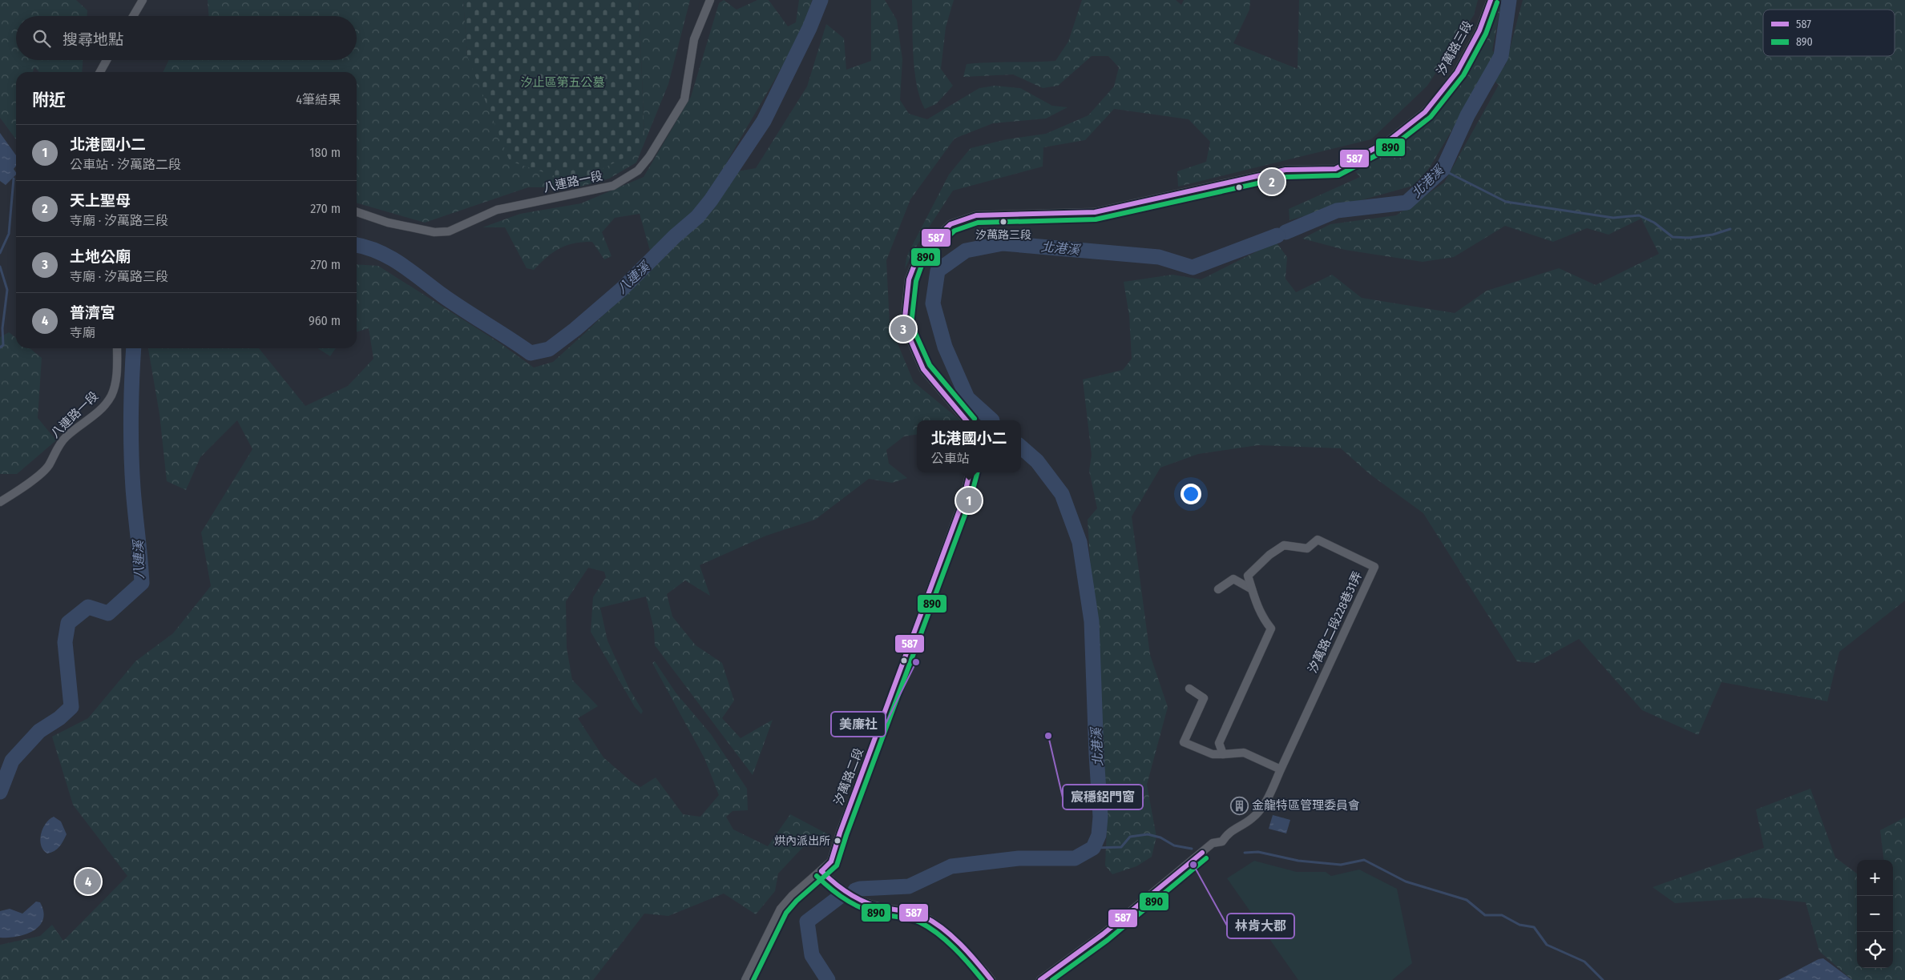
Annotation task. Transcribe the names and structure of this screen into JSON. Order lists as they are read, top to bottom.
{
  "streets": {
    "street": [
      "汐萬路三段",
      "八連路一段",
      "汐萬路二段228巷31弄",
      "汐萬路二段"
    ]
  },
  "water": ["北港溪", "八連溪"],
  "parks": ["汐止區第五公墓"],
  "places": {
    "other": [
      "汐萬路三段",
      "美廉社",
      "宸穩鋁門窗",
      "烘內派出所",
      "林肯大郡"
    ],
    "building": ["金龍特區管理委員會"]
  },
  "lines": ["transit line 587", "transit line 890"],
  "legend": ["587", "890"],
  "page": {
    "search": "搜尋地點",
    "heading": ["附近", "4筆結果"],
    "list": [
      {
        "mark": "1",
        "name": "北港國小二",
        "note": "公車站 · 汐萬路二段",
        "value": "180 m"
      },
      {
        "mark": "2",
        "name": "天上聖母",
        "note": "寺廟 · 汐萬路三段",
        "value": "270 m"
      },
      {
        "mark": "3",
        "name": "土地公廟",
        "note": "寺廟 · 汐萬路三段",
        "value": "270 m"
      },
      {
        "mark": "4",
        "name": "普濟宮",
        "note": "寺廟",
        "value": "960 m"
      }
    ],
    "pins": [
      "2",
      "3",
      "1",
      "4"
    ],
    "popup": ["北港國小二", "公車站"],
    "map_buttons": ["+", "−"]
  }
}
